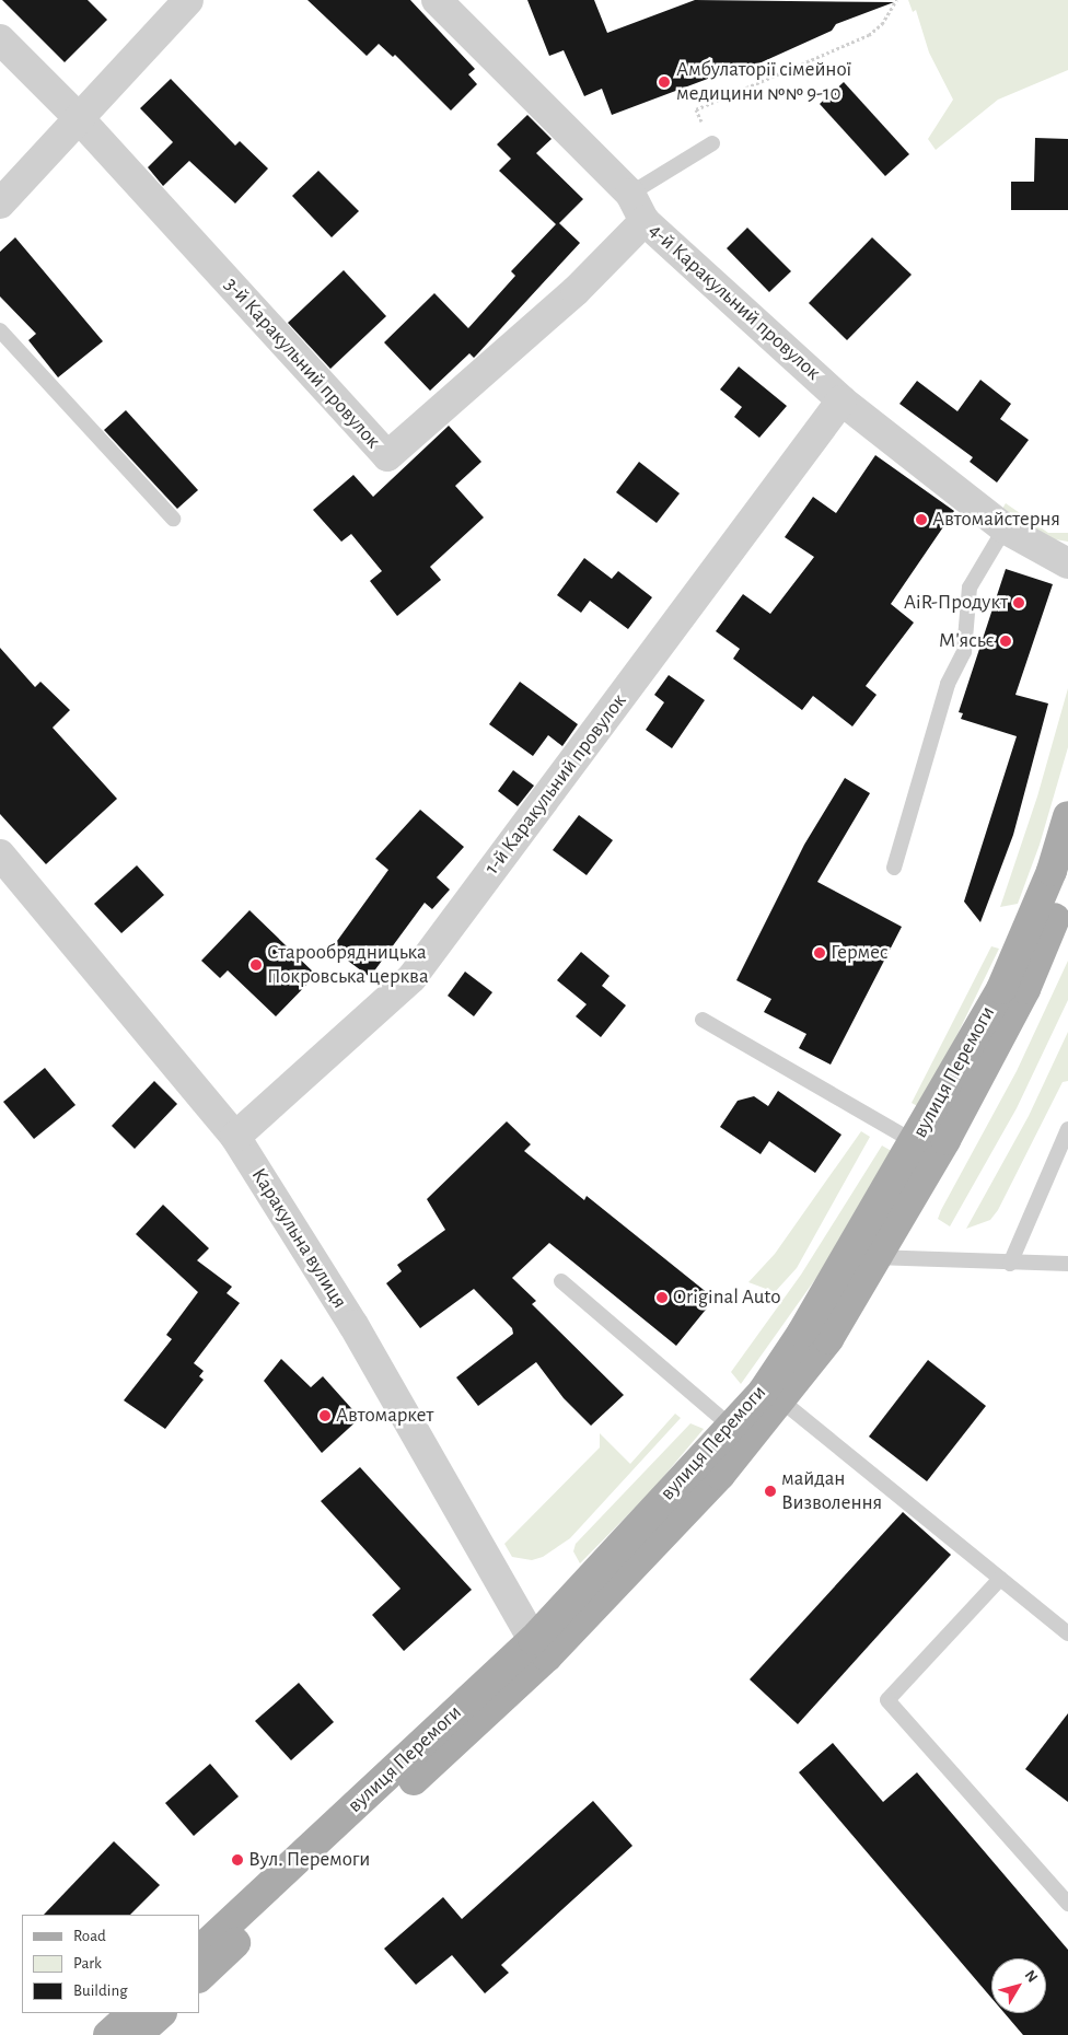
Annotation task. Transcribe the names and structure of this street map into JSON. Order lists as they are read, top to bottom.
{
  "streets": {
    "main road": ["вулиця Перемоги"],
    "street": [
      "4-й Каракульний провулок",
      "3-й Каракульний провулок",
      "1-й Каракульний провулок",
      "Каракульна вулиця"
    ]
  },
  "crossings": [
    ["4-й Каракульний провулок", "3-й Каракульний провулок"],
    ["4-й Каракульний провулок", "1-й Каракульний провулок"],
    ["1-й Каракульний провулок", "Каракульна вулиця"],
    ["вулиця Перемоги", "Каракульна вулиця"]
  ],
  "places": [
    "Амбулаторії сімейної медицини №№ 9-10",
    "Автомайстерня",
    "AiR-Продукт",
    "М'ясьє",
    "Гермес",
    "Старообрядницька Покровська церква",
    "Original Auto",
    "Автомаркет",
    "майдан Визволення",
    "Вул. Перемоги"
  ],
  "legend": ["Road", "Park", "Building"],
  "north": "top right"
}
